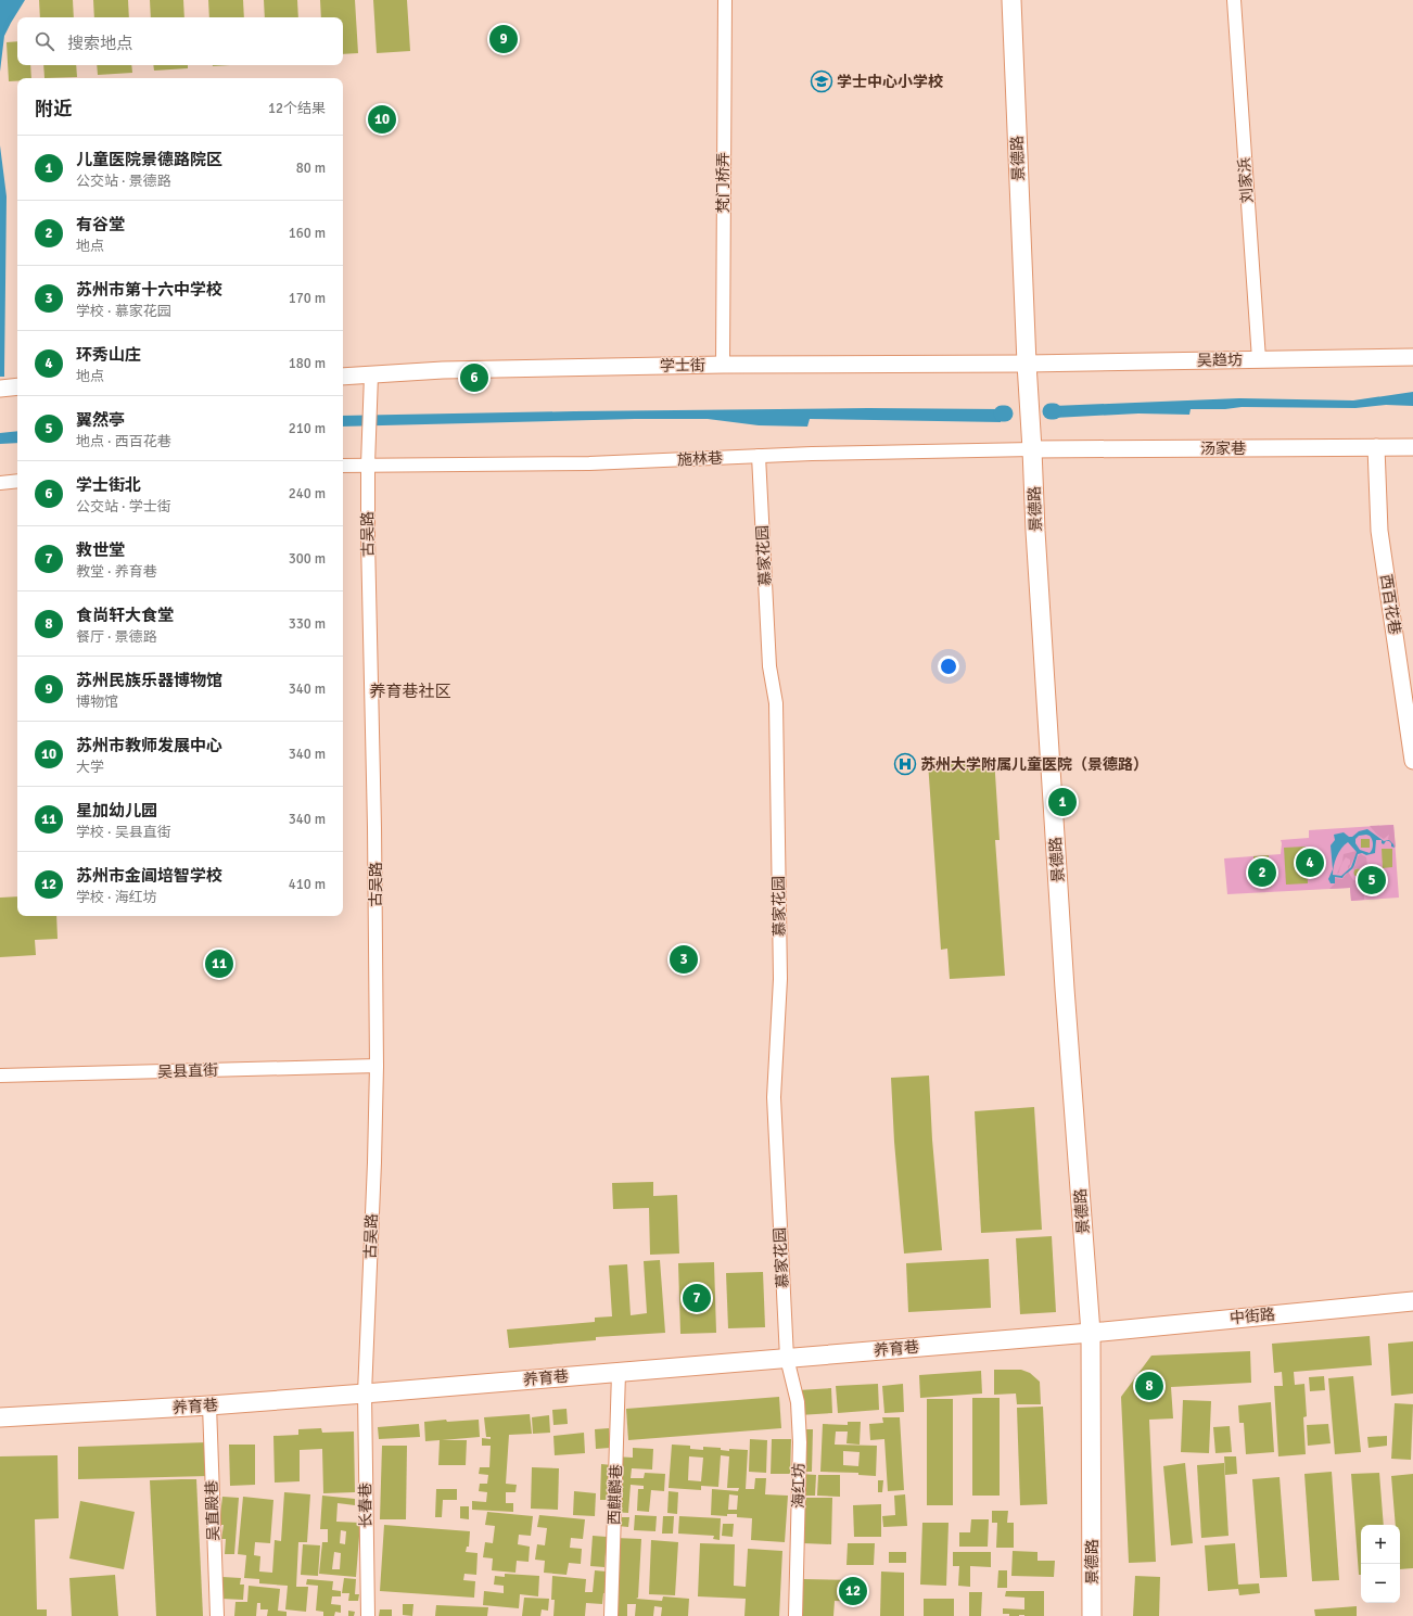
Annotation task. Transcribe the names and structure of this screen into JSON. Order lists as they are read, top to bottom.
{
  "streets": {
    "main road": ["景德路", "中街路", "养育巷"],
    "street": [
      "刘家浜",
      "梵门桥弄",
      "吴趋坊",
      "学士街",
      "汤家巷",
      "施林巷",
      "古吴路",
      "慕家花园",
      "西百花巷",
      "吴县直街",
      "海红坊",
      "西麒麟巷",
      "长春巷",
      "吴直殿巷"
    ]
  },
  "crossings": [
    ["景德路", "吴趋坊"],
    ["景德路", "学士街"],
    ["景德路", "汤家巷"],
    ["景德路", "施林巷"],
    ["景德路", "中街路"],
    ["景德路", "养育巷"],
    ["刘家浜", "吴趋坊"],
    ["梵门桥弄", "学士街"],
    ["吴趋坊", "学士街"],
    ["学士街", "古吴路"],
    ["汤家巷", "施林巷"],
    ["汤家巷", "西百花巷"],
    ["施林巷", "古吴路"],
    ["施林巷", "慕家花园"],
    ["古吴路", "吴县直街"],
    ["古吴路", "养育巷"],
    ["古吴路", "长春巷"],
    ["慕家花园", "养育巷"],
    ["慕家花园", "海红坊"],
    ["中街路", "养育巷"],
    ["养育巷", "海红坊"],
    ["养育巷", "西麒麟巷"],
    ["养育巷", "长春巷"],
    ["养育巷", "吴直殿巷"]
  ],
  "districts": ["养育巷社区"],
  "places": {
    "school or university": ["学士中心小学校"],
    "hospital": ["苏州大学附属儿童医院（景德路）"]
  },
  "page": {
    "search": "搜索地点",
    "pins": [
      "9",
      "10",
      "6",
      "1",
      "4",
      "2",
      "5",
      "3",
      "11",
      "7",
      "8",
      "12"
    ],
    "heading": ["附近", "12个结果"],
    "list": [
      {
        "mark": "1",
        "name": "儿童医院景德路院区",
        "note": "公交站 · 景德路",
        "value": "80 m"
      },
      {
        "mark": "2",
        "name": "有谷堂",
        "note": "地点",
        "value": "160 m"
      },
      {
        "mark": "3",
        "name": "苏州市第十六中学校",
        "note": "学校 · 慕家花园",
        "value": "170 m"
      },
      {
        "mark": "4",
        "name": "环秀山庄",
        "note": "地点",
        "value": "180 m"
      },
      {
        "mark": "5",
        "name": "翼然亭",
        "note": "地点 · 西百花巷",
        "value": "210 m"
      },
      {
        "mark": "6",
        "name": "学士街北",
        "note": "公交站 · 学士街",
        "value": "240 m"
      },
      {
        "mark": "7",
        "name": "救世堂",
        "note": "教堂 · 养育巷",
        "value": "300 m"
      },
      {
        "mark": "8",
        "name": "食尚轩大食堂",
        "note": "餐厅 · 景德路",
        "value": "330 m"
      },
      {
        "mark": "9",
        "name": "苏州民族乐器博物馆",
        "note": "博物馆",
        "value": "340 m"
      },
      {
        "mark": "10",
        "name": "苏州市教师发展中心",
        "note": "大学",
        "value": "340 m"
      },
      {
        "mark": "11",
        "name": "星加幼儿园",
        "note": "学校 · 吴县直街",
        "value": "340 m"
      },
      {
        "mark": "12",
        "name": "苏州市金阊培智学校",
        "note": "学校 · 海红坊",
        "value": "410 m"
      }
    ],
    "map_buttons": ["+", "−"]
  }
}
